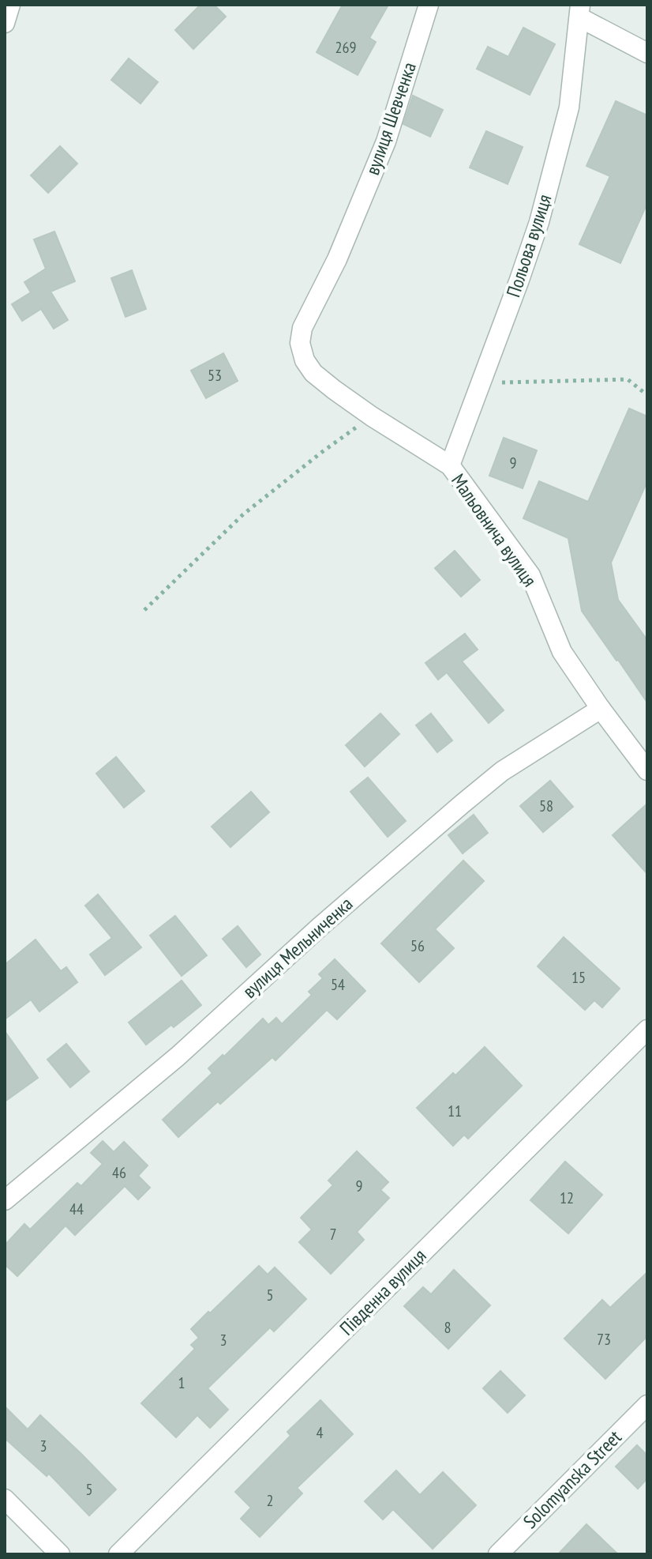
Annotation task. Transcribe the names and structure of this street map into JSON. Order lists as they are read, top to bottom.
{
  "streets": {
    "street": [
      "вулиця Шевченка",
      "Польова вулиця",
      "Мальовнича вулиця",
      "вулиця Мельниченка",
      "Південна вулиця",
      "Solomyanska Street"
    ]
  },
  "crossings": [
    ["вулиця Шевченка", "Мальовнича вулиця"],
    ["Польова вулиця", "Мальовнича вулиця"],
    ["Мальовнича вулиця", "вулиця Мельниченка"]
  ],
  "house_numbers": [
    "269",
    "53",
    "9",
    "58",
    "56",
    "15",
    "54",
    "11",
    "46",
    "9",
    "12",
    "44",
    "7",
    "5",
    "8",
    "73",
    "3",
    "1",
    "4",
    "3",
    "5",
    "2"
  ]
}
